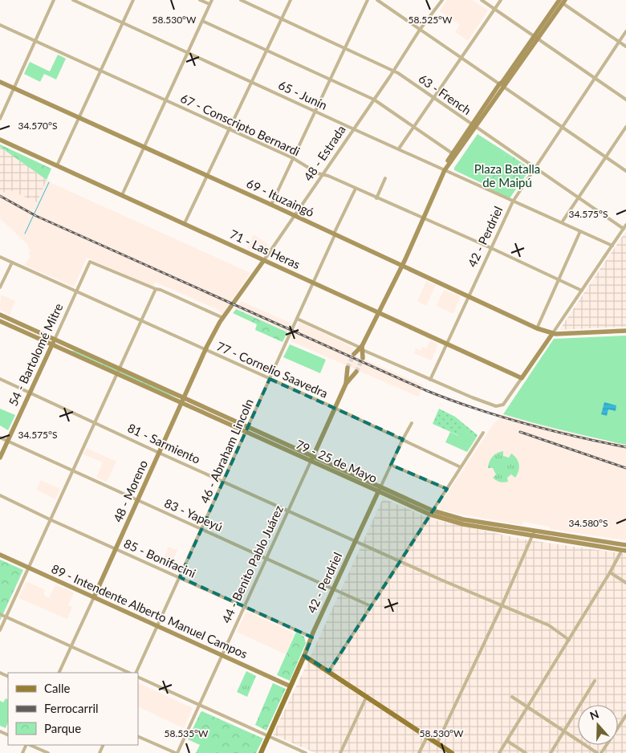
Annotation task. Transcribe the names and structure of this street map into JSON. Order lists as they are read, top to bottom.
{
  "streets": {
    "main road": ["42 - Perdriel"],
    "street": [
      "63 - French",
      "65 - Junín",
      "67 - Conscripto Bernardi",
      "48 - Estrada",
      "69 - Ituzaingó",
      "71 - Las Heras",
      "54 - Bartolomé Mitre",
      "77 - Cornelio Saavedra",
      "81 - Sarmiento",
      "46 - Abraham Lincoln",
      "79 - 25 de Mayo",
      "48 - Moreno",
      "83 - Yapeyú",
      "85 - Bonifacini",
      "44 - Benito Pablo Juárez",
      "89 - Intendente Alberto Manuel Campos"
    ]
  },
  "crossings": [
    ["63 - French", "48 - Estrada"],
    ["63 - French", "42 - Perdriel"],
    ["65 - Junín", "48 - Estrada"],
    ["65 - Junín", "42 - Perdriel"],
    ["67 - Conscripto Bernardi", "48 - Estrada"],
    ["67 - Conscripto Bernardi", "42 - Perdriel"],
    ["67 - Conscripto Bernardi", "46 - Abraham Lincoln"],
    ["48 - Estrada", "69 - Ituzaingó"],
    ["48 - Estrada", "71 - Las Heras"],
    ["48 - Estrada", "48 - Moreno"],
    ["69 - Ituzaingó", "42 - Perdriel"],
    ["69 - Ituzaingó", "46 - Abraham Lincoln"],
    ["42 - Perdriel", "71 - Las Heras"],
    ["42 - Perdriel", "77 - Cornelio Saavedra"],
    ["42 - Perdriel", "81 - Sarmiento"],
    ["42 - Perdriel", "79 - 25 de Mayo"],
    ["42 - Perdriel", "83 - Yapeyú"],
    ["42 - Perdriel", "85 - Bonifacini"],
    ["42 - Perdriel", "89 - Intendente Alberto Manuel Campos"],
    ["71 - Las Heras", "46 - Abraham Lincoln"],
    ["54 - Bartolomé Mitre", "77 - Cornelio Saavedra"],
    ["54 - Bartolomé Mitre", "81 - Sarmiento"],
    ["54 - Bartolomé Mitre", "79 - 25 de Mayo"],
    ["54 - Bartolomé Mitre", "83 - Yapeyú"],
    ["77 - Cornelio Saavedra", "46 - Abraham Lincoln"],
    ["77 - Cornelio Saavedra", "48 - Moreno"],
    ["77 - Cornelio Saavedra", "44 - Benito Pablo Juárez"],
    ["81 - Sarmiento", "46 - Abraham Lincoln"],
    ["81 - Sarmiento", "48 - Moreno"],
    ["81 - Sarmiento", "44 - Benito Pablo Juárez"],
    ["46 - Abraham Lincoln", "79 - 25 de Mayo"],
    ["46 - Abraham Lincoln", "83 - Yapeyú"],
    ["46 - Abraham Lincoln", "85 - Bonifacini"],
    ["46 - Abraham Lincoln", "89 - Intendente Alberto Manuel Campos"],
    ["79 - 25 de Mayo", "48 - Moreno"],
    ["79 - 25 de Mayo", "44 - Benito Pablo Juárez"],
    ["48 - Moreno", "83 - Yapeyú"],
    ["48 - Moreno", "85 - Bonifacini"],
    ["48 - Moreno", "89 - Intendente Alberto Manuel Campos"],
    ["83 - Yapeyú", "44 - Benito Pablo Juárez"],
    ["85 - Bonifacini", "44 - Benito Pablo Juárez"],
    ["44 - Benito Pablo Juárez", "89 - Intendente Alberto Manuel Campos"]
  ],
  "parks": ["Plaza Batalla de Maipú"],
  "legend": ["Calle", "Ferrocarril", "Parque"],
  "north": "top",
  "coordinates": [
    "58.525°W",
    "58.530°W",
    "34.570°S",
    "34.575°S",
    "34.580°S",
    "58.535°W"
  ]
}
